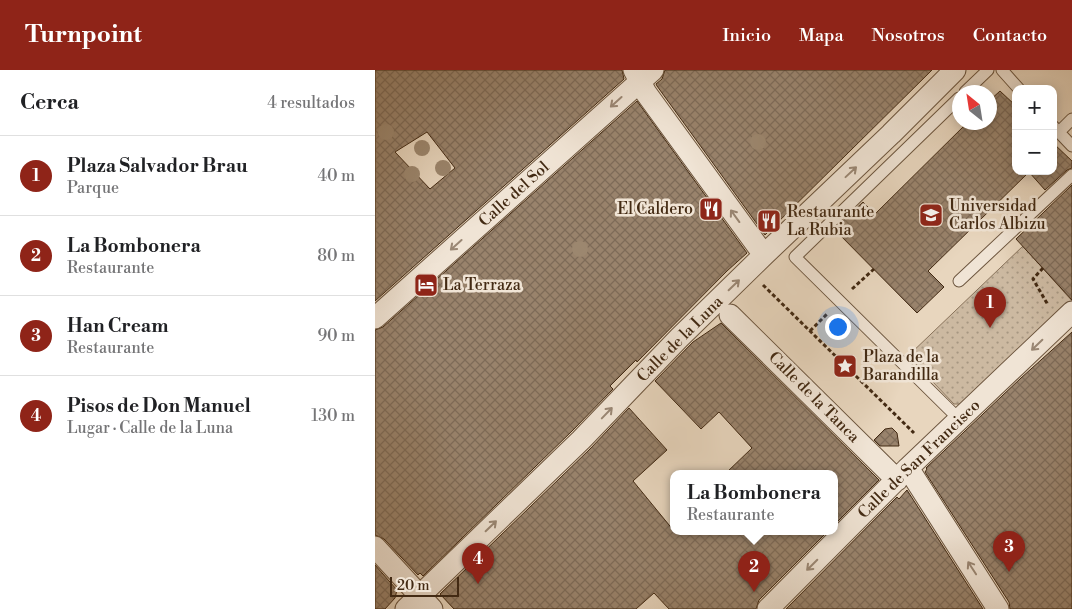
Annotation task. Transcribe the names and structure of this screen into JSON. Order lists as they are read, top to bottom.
{
  "streets": {
    "street": [
      "Calle del Sol",
      "Calle de la Luna",
      "Calle de la Tanca",
      "Calle de San Francisco"
    ]
  },
  "crossings": [
    ["Calle de la Tanca", "Calle de San Francisco"]
  ],
  "one_way": [
    "Calle del Sol",
    "Calle de la Luna",
    "Calle de la Tanca",
    "Calle de San Francisco"
  ],
  "places": {
    "restaurant": ["El Caldero", "Restaurante La Rubia"],
    "school or university": ["Universidad Carlos Albizu"],
    "hotel": ["La Terraza"],
    "place": ["Plaza de la Barandilla"]
  },
  "scale_bar": "20 m",
  "north": "top left",
  "page": {
    "header": "Turnpoint",
    "nav": [
      "Inicio",
      "Mapa",
      "Nosotros",
      "Contacto"
    ],
    "heading": ["Cerca", "4 resultados"],
    "map_buttons": ["+", "−"],
    "list": [
      {
        "mark": "1",
        "name": "Plaza Salvador Brau",
        "note": "Parque",
        "value": "40 m"
      },
      {
        "mark": "2",
        "name": "La Bombonera",
        "note": "Restaurante",
        "value": "80 m"
      },
      {
        "mark": "3",
        "name": "Han Cream",
        "note": "Restaurante",
        "value": "90 m"
      },
      {
        "mark": "4",
        "name": "Pisos de Don Manuel",
        "note": "Lugar · Calle de la Luna",
        "value": "130 m"
      }
    ],
    "pins": [
      "1",
      "3",
      "4",
      "2"
    ],
    "popup": ["La Bombonera", "Restaurante"],
    "scale": "20 m"
  }
}
